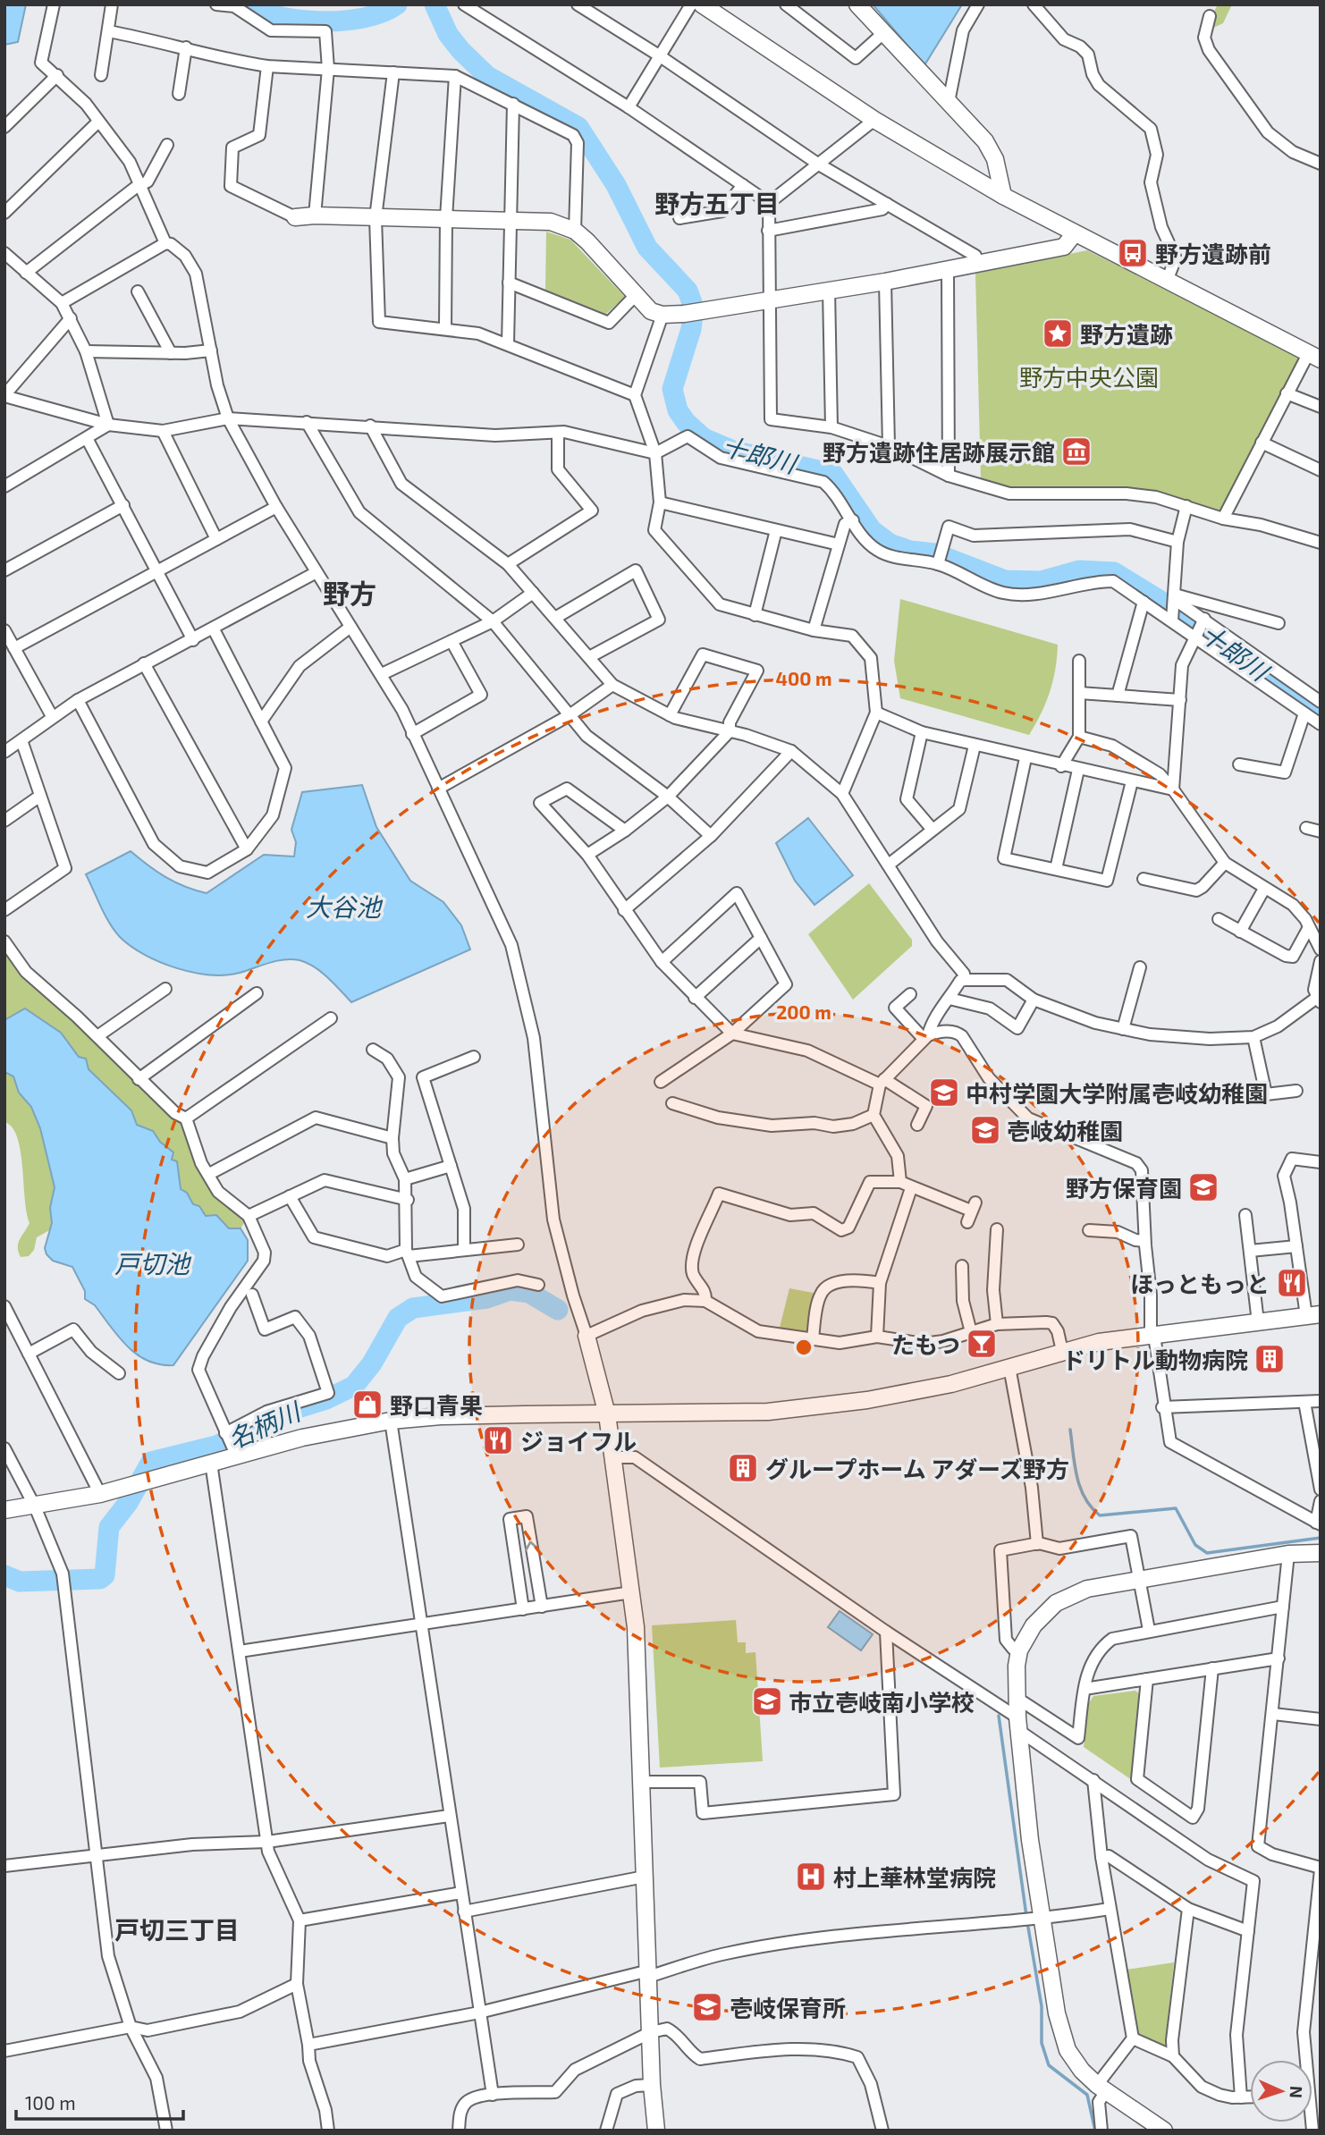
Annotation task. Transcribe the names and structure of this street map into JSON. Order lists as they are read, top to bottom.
{
  "districts": ["野方五丁目", "野方", "戸切三丁目"],
  "water": [
    "十郎川",
    "大谷池",
    "戸切池",
    "名柄川"
  ],
  "parks": ["野方中央公園"],
  "places": {
    "bus stop": ["野方遺跡前"],
    "place": ["野方遺跡"],
    "museum": ["野方遺跡住居跡展示館"],
    "school or university": [
      "中村学園大学附属壱岐幼稚園",
      "壱岐幼稚園",
      "野方保育園",
      "市立壱岐南小学校",
      "壱岐保育所"
    ],
    "restaurant": ["ほっともっと", "ジョイフル"],
    "bar": ["たもつ"],
    "building": ["ドリトル動物病院", "グループホーム アダーズ野方"],
    "shop": ["野口青果"],
    "hospital": ["村上華林堂病院"]
  },
  "scale_bar": "100 m",
  "north": "right",
  "rings": ["400 m", "200 m"]
}
